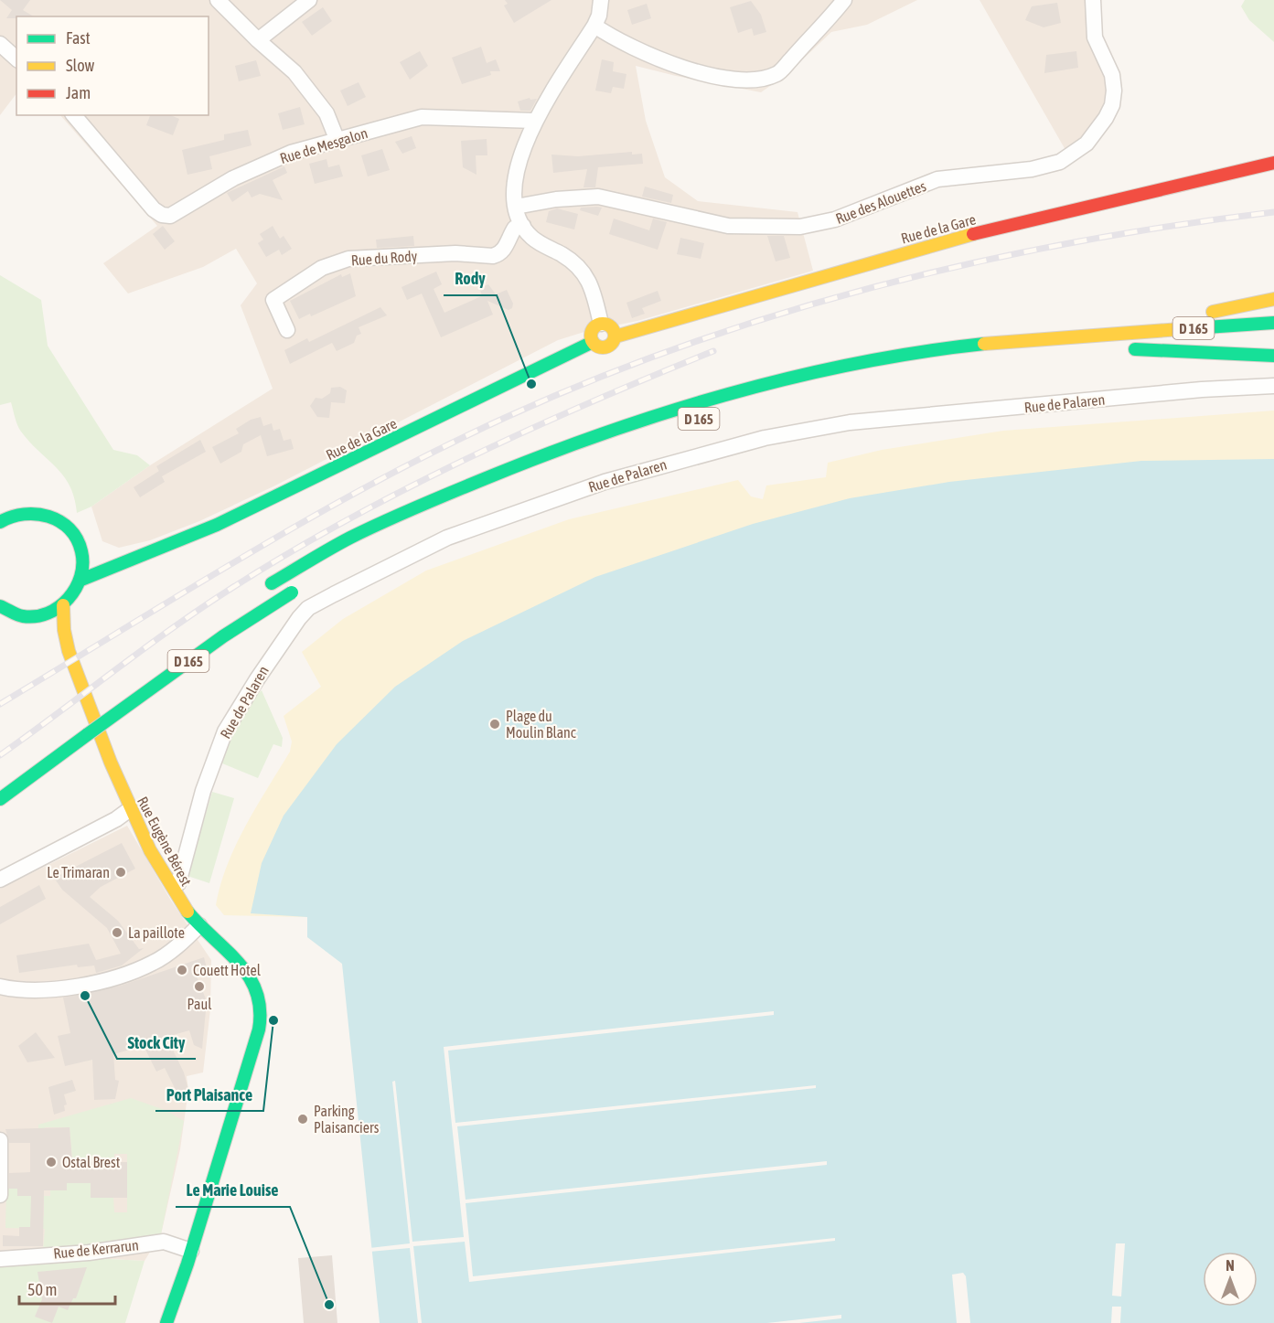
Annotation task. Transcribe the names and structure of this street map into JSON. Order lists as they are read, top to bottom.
{
  "streets": {
    "main road": ["Rue de la Gare", "D 165", "Rue Eugène Bérest"],
    "street": [
      "Rue de Mesgalon",
      "Rue des Alouettes",
      "Rue du Rody",
      "Rue de Palaren",
      "Rue de Kerrarun"
    ]
  },
  "crossings": [
    ["Rue Eugène Bérest", "Rue de Kerrarun"]
  ],
  "places": [
    "Rody",
    "Plage du Moulin Blanc",
    "Le Trimaran",
    "La paillote",
    "Couett Hotel",
    "Paul",
    "Stock City",
    "Port Plaisance",
    "Parking Plaisanciers",
    "Ostal Brest",
    "Le Marie Louise"
  ],
  "legend": ["Fast", "Slow", "Jam"],
  "scale_bar": "50 m",
  "north": "top"
}
